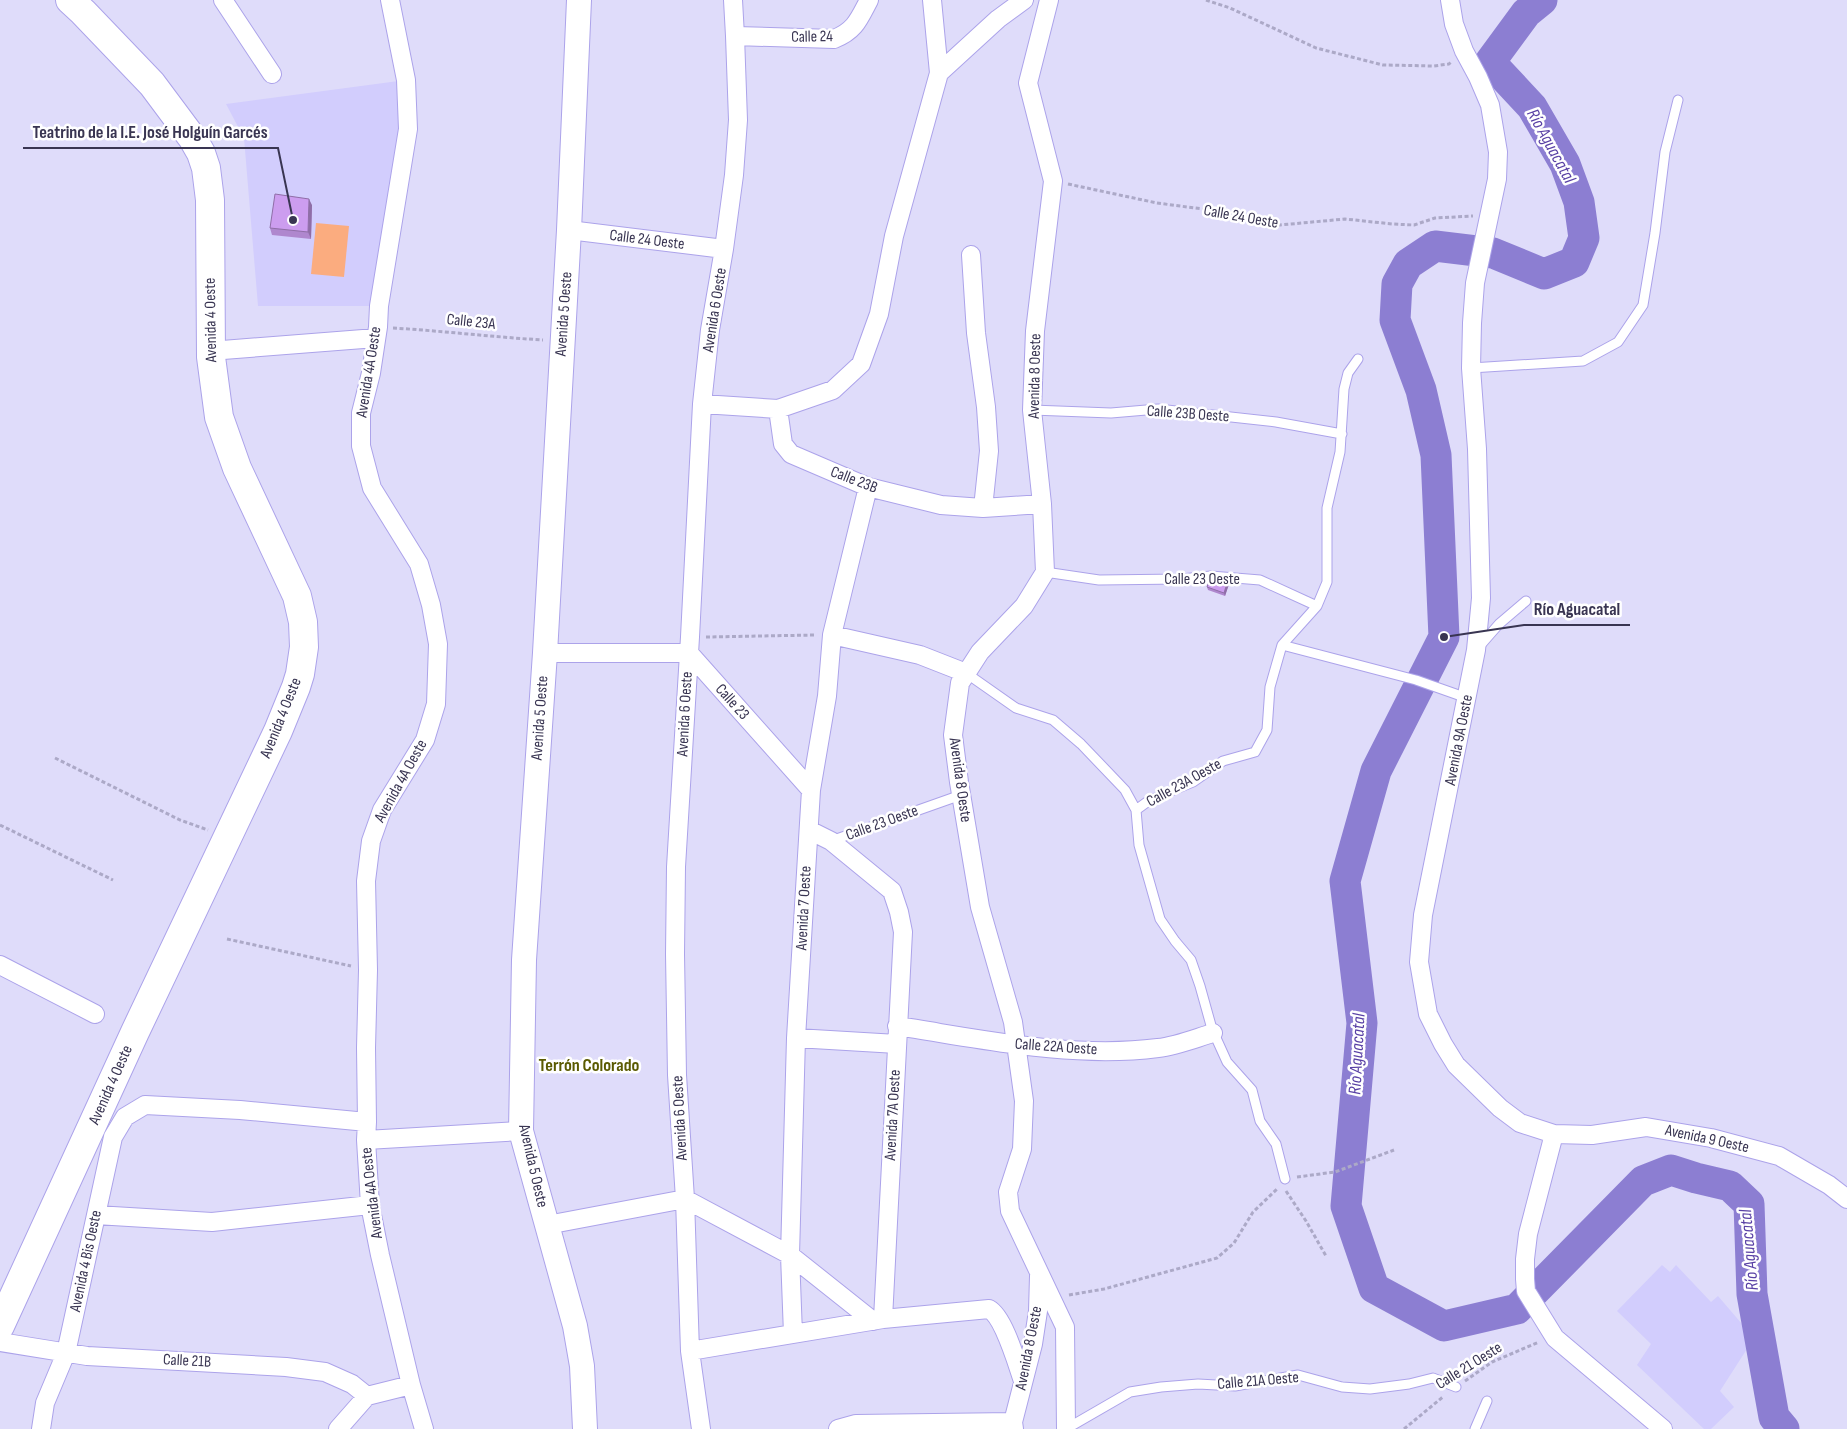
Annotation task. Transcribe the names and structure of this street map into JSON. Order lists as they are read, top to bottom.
{
  "streets": {
    "main road": ["Avenida 4 Oeste"],
    "street": [
      "Calle 24",
      "Calle 24 Oeste",
      "Avenida 6 Oeste",
      "Avenida 5 Oeste",
      "Avenida 4A Oeste",
      "Avenida 8 Oeste",
      "Calle 23B",
      "Calle 23",
      "Avenida 9A Oeste",
      "Avenida 7 Oeste",
      "Calle 22A Oeste",
      "Avenida 7A Oeste",
      "Avenida 9 Oeste",
      "Avenida 4 Bis Oeste",
      "Calle 21B"
    ],
    "lane": [
      "Calle 23B Oeste",
      "Calle 23 Oeste",
      "Calle 23A Oeste",
      "Calle 21A Oeste"
    ],
    "path": ["Calle 23A", "Calle 21 Oeste"]
  },
  "crossings": [
    ["Calle 24", "Avenida 6 Oeste"],
    ["Calle 24 Oeste", "Avenida 6 Oeste"],
    ["Calle 24 Oeste", "Avenida 5 Oeste"],
    ["Calle 24 Oeste", "Avenida 8 Oeste"],
    ["Calle 24 Oeste", "Avenida 9A Oeste"],
    ["Avenida 6 Oeste", "Calle 23"],
    ["Avenida 5 Oeste", "Calle 23A"],
    ["Calle 23A", "Avenida 4A Oeste"],
    ["Avenida 4A Oeste", "Avenida 4 Bis Oeste"],
    ["Avenida 8 Oeste", "Calle 23B Oeste"],
    ["Avenida 8 Oeste", "Calle 23B"],
    ["Avenida 8 Oeste", "Calle 23 Oeste"],
    ["Avenida 8 Oeste", "Calle 23A Oeste"],
    ["Avenida 8 Oeste", "Calle 22A Oeste"],
    ["Calle 23B", "Avenida 7 Oeste"],
    ["Calle 23 Oeste", "Avenida 7A Oeste"],
    ["Calle 23", "Avenida 7 Oeste"],
    ["Avenida 9A Oeste", "Avenida 9 Oeste"],
    ["Avenida 7 Oeste", "Avenida 7A Oeste"],
    ["Calle 22A Oeste", "Avenida 7A Oeste"],
    ["Avenida 4 Bis Oeste", "Calle 21B"],
    ["Calle 21 Oeste", "Calle 21A Oeste"]
  ],
  "districts": ["Terrón Colorado"],
  "water": ["Río Aguacatal"],
  "places": ["Teatrino de la I.E. José Holguín Garcés", "Río Aguacatal"]
}
